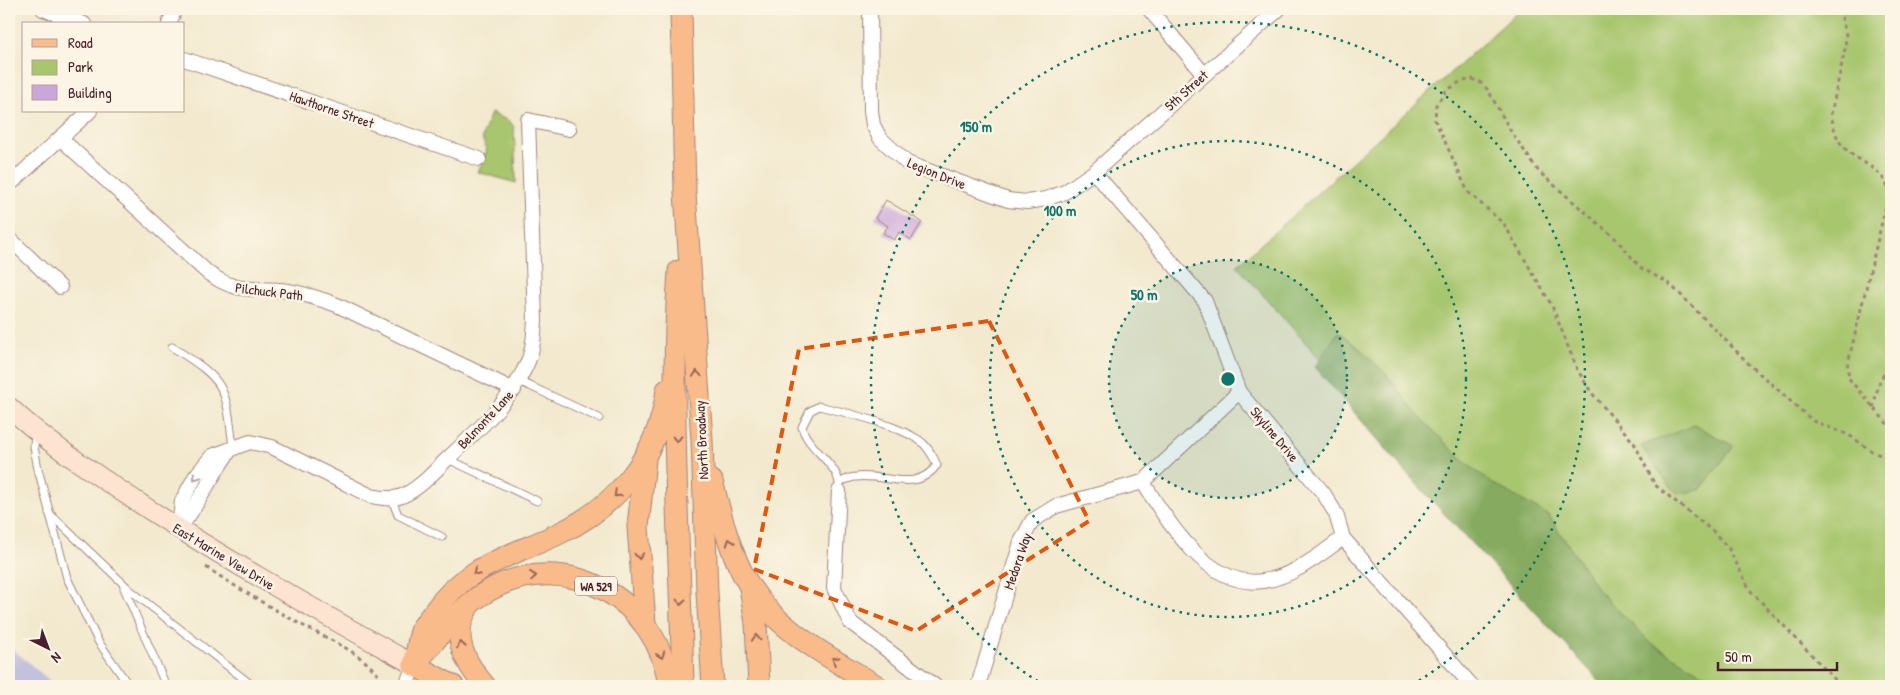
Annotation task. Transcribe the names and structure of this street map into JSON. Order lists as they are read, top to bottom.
{
  "streets": {
    "main road": ["North Broadway", "East Marine View Drive", "WA 529"],
    "street": [
      "5th Street",
      "Hawthorne Street",
      "Legion Drive",
      "Pilchuck Path",
      "Belmonte Lane",
      "Skyline Drive",
      "Medora Way"
    ]
  },
  "crossings": [
    ["5th Street", "Legion Drive"],
    ["5th Street", "Skyline Drive"],
    ["Legion Drive", "Skyline Drive"],
    ["Pilchuck Path", "Belmonte Lane"],
    ["Skyline Drive", "Medora Way"]
  ],
  "legend": ["Road", "Park", "Building"],
  "scale_bar": "50 m",
  "north": "bottom right",
  "rings": ["150 m", "100 m", "50 m"]
}
